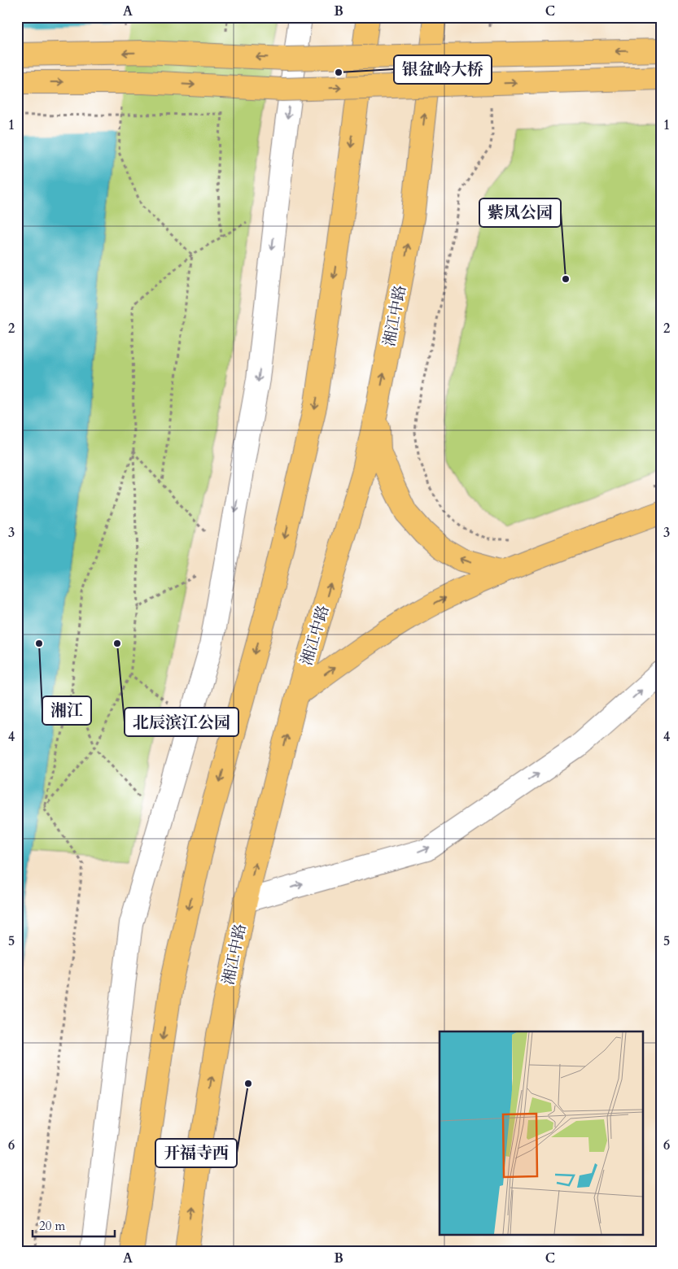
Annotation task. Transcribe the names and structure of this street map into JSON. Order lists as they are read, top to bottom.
{
  "streets": {
    "main road": ["湘江中路"]
  },
  "places": [
    "银盆岭大桥",
    "紫凤公园",
    "湘江",
    "北辰滨江公园",
    "开福寺西"
  ],
  "scale_bar": "20 m",
  "grid": {
    "columns": ["A", "B", "C"],
    "rows": [
      "1",
      "2",
      "3",
      "4",
      "5",
      "6"
    ]
  }
}
